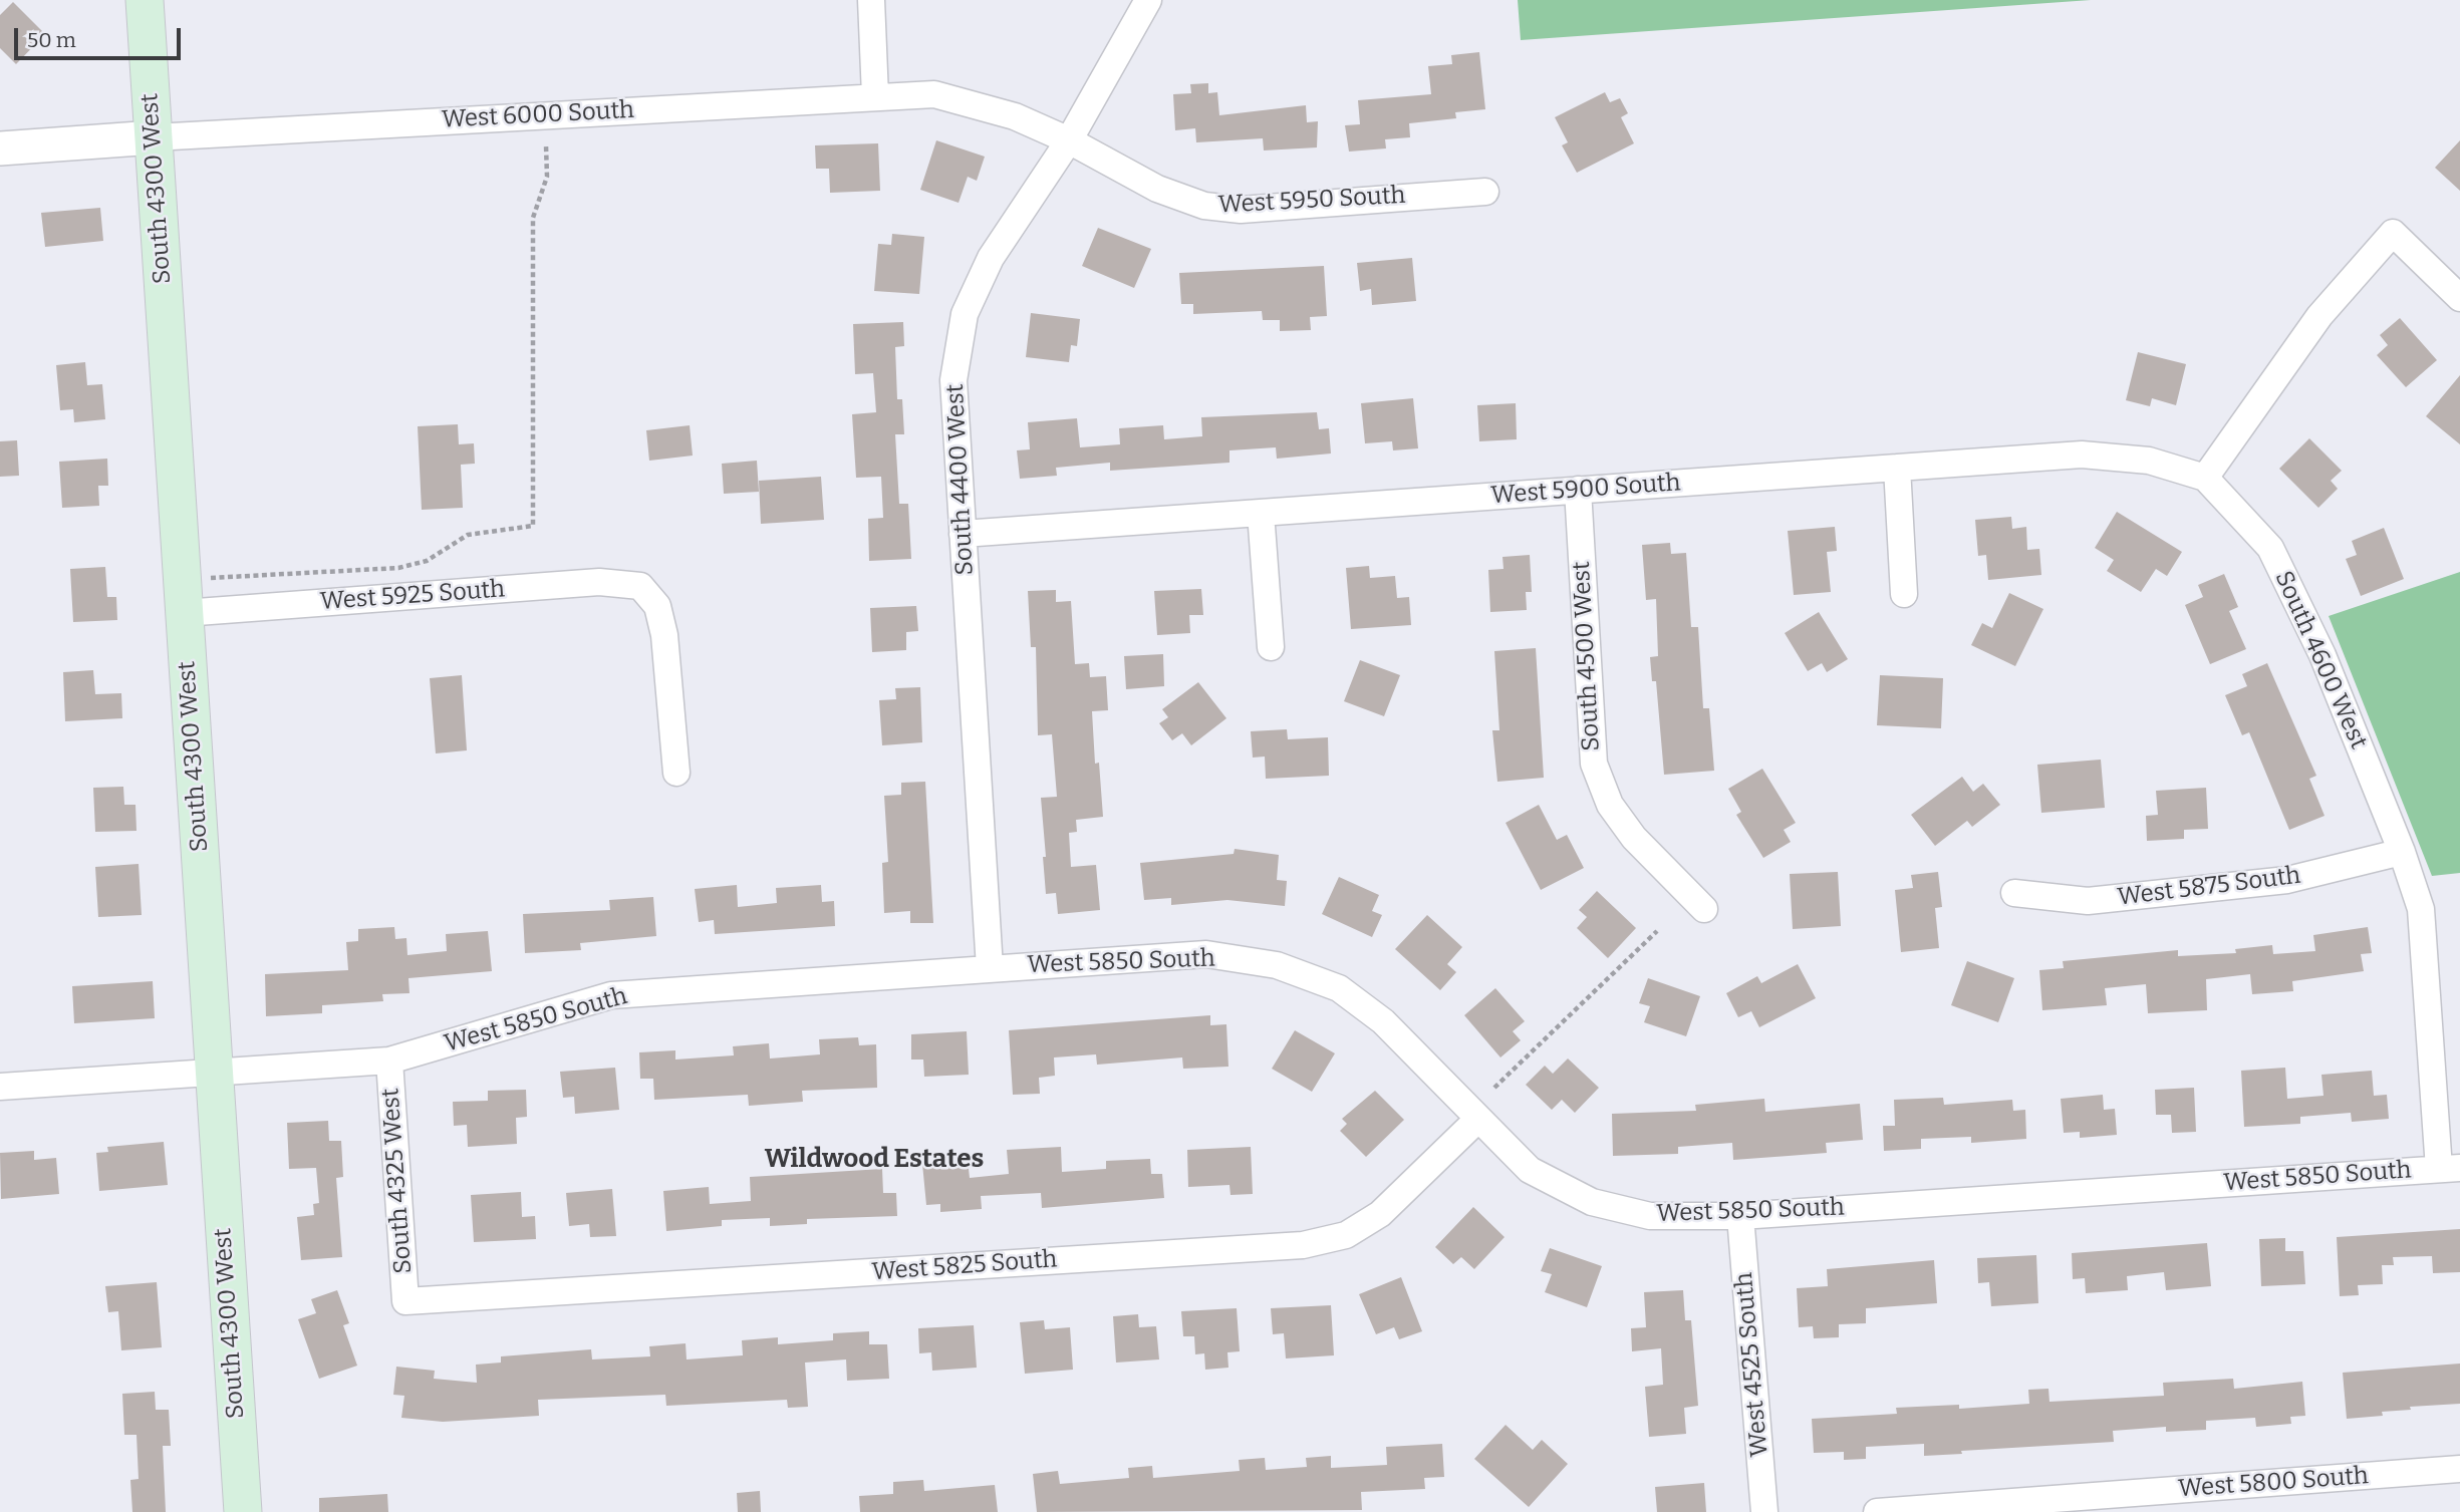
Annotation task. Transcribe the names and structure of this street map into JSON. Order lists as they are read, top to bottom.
{
  "streets": {
    "main road": ["South 4300 West"],
    "street": [
      "West 6000 South",
      "West 5950 South",
      "South 4400 West",
      "West 5900 South",
      "West 5925 South",
      "South 4500 West",
      "South 4600 West",
      "West 5875 South",
      "West 5850 South",
      "South 4325 West",
      "West 5825 South",
      "West 4525 South",
      "West 5800 South"
    ]
  },
  "crossings": [
    ["West 6000 South", "South 4300 West"],
    ["West 6000 South", "West 5950 South"],
    ["West 6000 South", "South 4400 West"],
    ["South 4300 West", "West 5925 South"],
    ["South 4300 West", "West 5850 South"],
    ["West 5950 South", "South 4400 West"],
    ["South 4400 West", "West 5900 South"],
    ["South 4400 West", "West 5850 South"],
    ["West 5900 South", "South 4500 West"],
    ["West 5900 South", "South 4600 West"],
    ["South 4600 West", "West 5875 South"],
    ["South 4600 West", "West 5850 South"],
    ["West 5850 South", "South 4325 West"],
    ["West 5850 South", "West 5825 South"],
    ["West 5850 South", "West 4525 South"],
    ["South 4325 West", "West 5825 South"]
  ],
  "districts": ["Wildwood Estates"],
  "scale_bar": "50 m"
}
